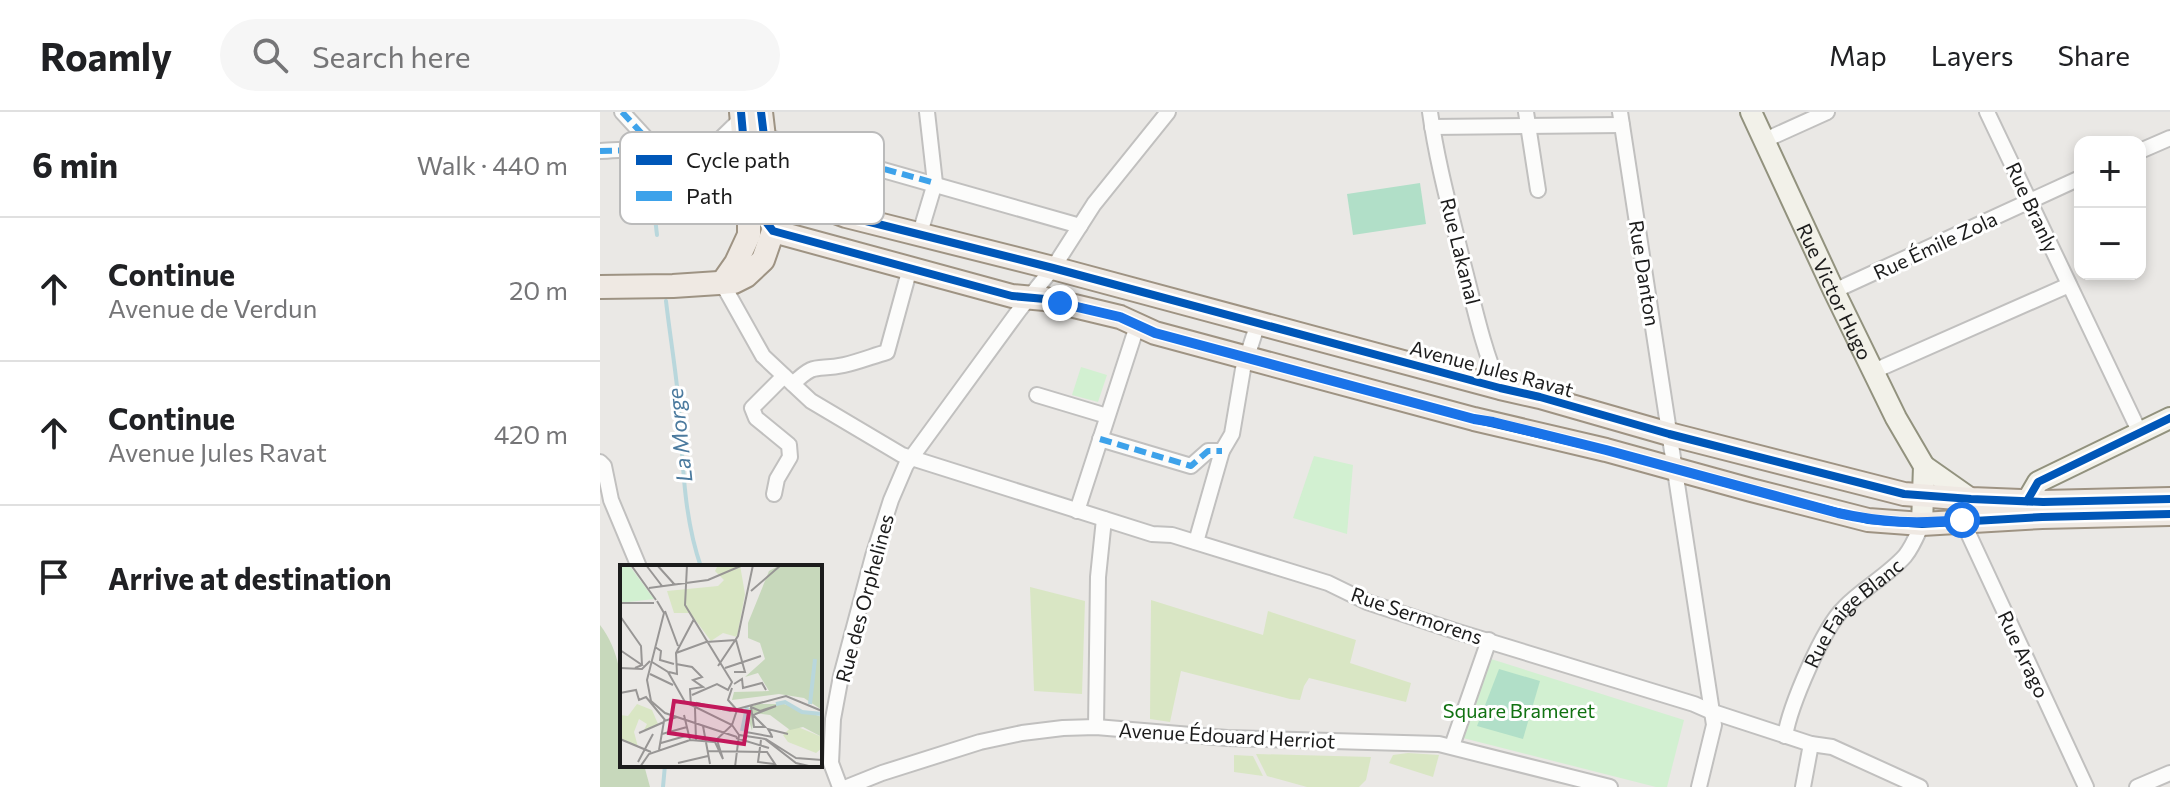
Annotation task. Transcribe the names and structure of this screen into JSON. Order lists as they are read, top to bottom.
{
  "streets": {
    "main road": ["Rue Victor Hugo", "Avenue Jules Ravat", "Rue Faige Blanc"],
    "street": [
      "Rue Branly",
      "Rue Émile Zola",
      "Rue Lakanal",
      "Rue Danton",
      "Rue des Orphelines",
      "Rue Sermorens",
      "Rue Arago",
      "Avenue Édouard Herriot"
    ]
  },
  "crossings": [
    ["Rue Branly", "Rue Émile Zola"],
    ["Rue Émile Zola", "Rue Victor Hugo"],
    ["Rue Lakanal", "Avenue Jules Ravat"],
    ["Rue Danton", "Avenue Jules Ravat"],
    ["Rue Danton", "Rue Sermorens"],
    ["Rue Victor Hugo", "Avenue Jules Ravat"],
    ["Avenue Jules Ravat", "Rue des Orphelines"],
    ["Avenue Jules Ravat", "Rue Faige Blanc"],
    ["Rue des Orphelines", "Rue Sermorens"],
    ["Rue Sermorens", "Rue Faige Blanc"]
  ],
  "water": ["La Morge"],
  "parks": ["Square Brameret"],
  "legend": ["Cycle path", "Path"],
  "page": {
    "header": "Roamly",
    "search": "Search here",
    "nav": ["Map", "Layers", "Share"],
    "heading": ["6 min", "Walk · 440 m"],
    "map_buttons": ["+", "−"],
    "list": [
      ["Continue", "Avenue de Verdun", "20 m"],
      ["Continue", "Avenue Jules Ravat", "420 m"],
      "Arrive at destination"
    ]
  }
}
